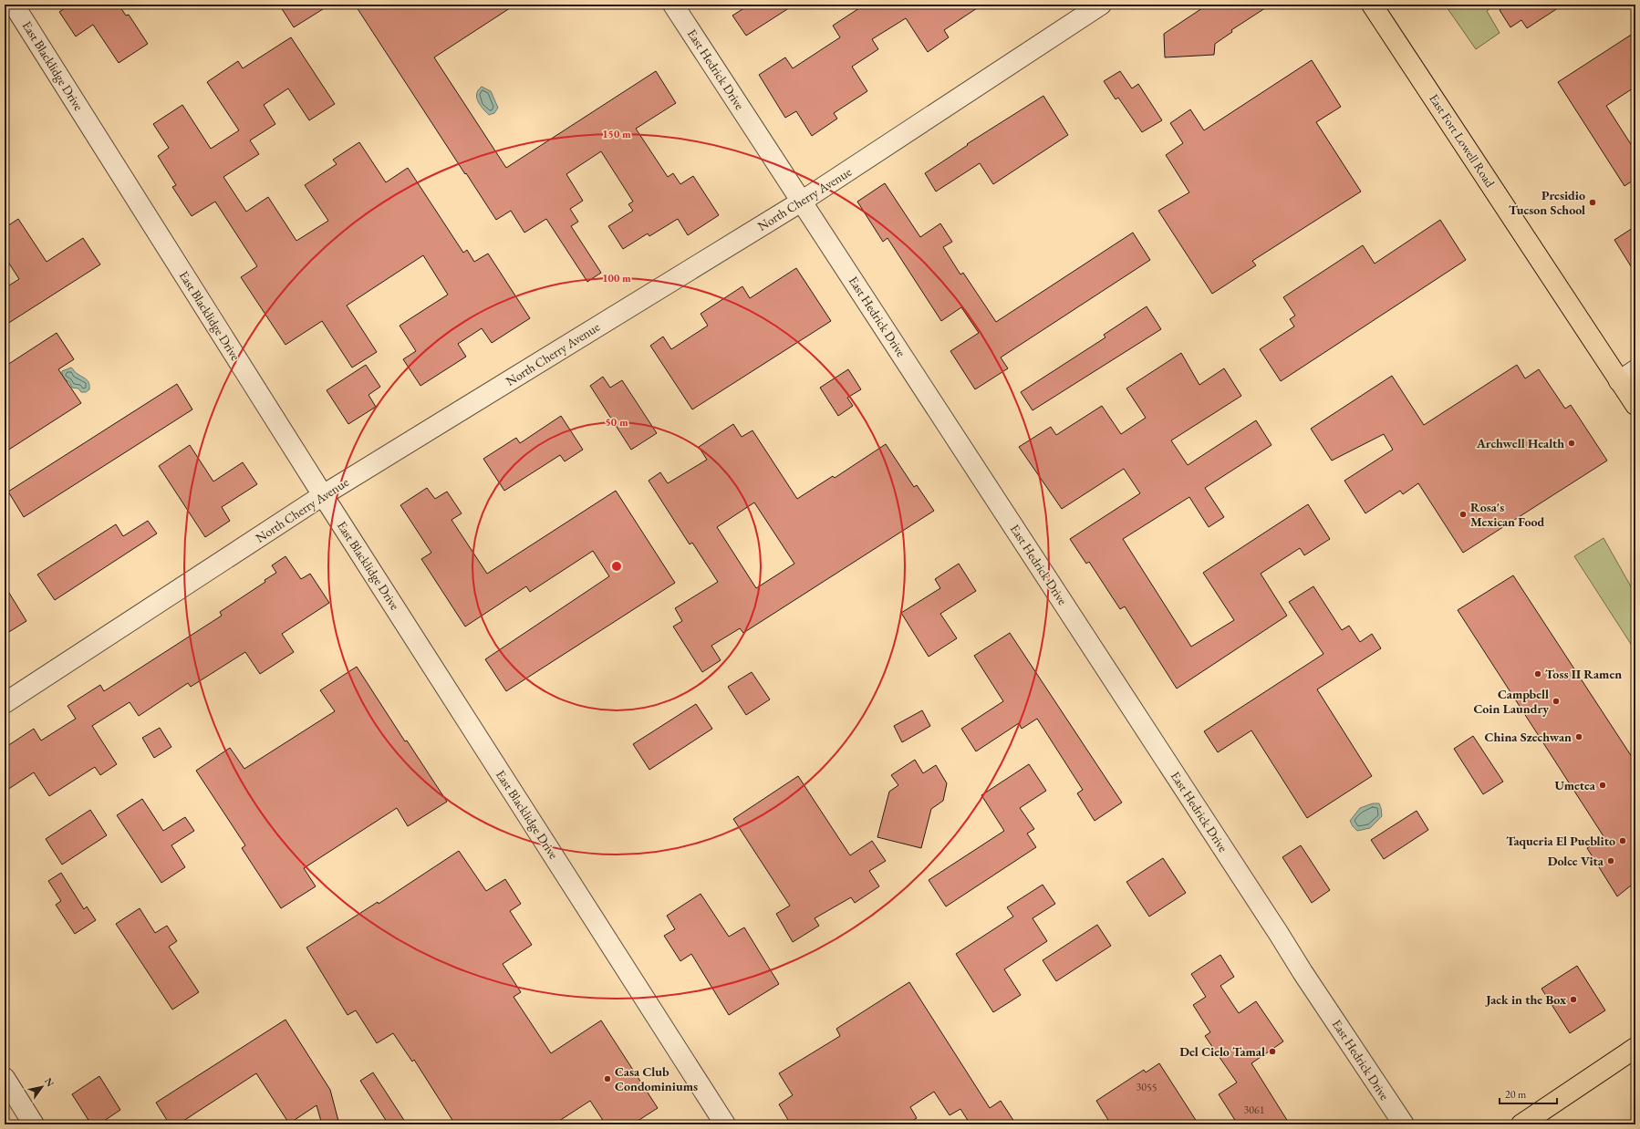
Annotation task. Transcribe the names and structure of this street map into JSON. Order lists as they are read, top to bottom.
{
  "streets": {
    "main road": ["East Fort Lowell Road"],
    "street": ["East Blacklidge Drive", "East Hedrick Drive", "North Cherry Avenue"]
  },
  "crossings": [
    ["East Blacklidge Drive", "North Cherry Avenue"],
    ["East Hedrick Drive", "North Cherry Avenue"]
  ],
  "places": [
    "Presidio Tucson School",
    "Archwell Health",
    "Rosa's Mexican Food",
    "Toss II Ramen",
    "Campbell Coin Laundry",
    "China Szechwan",
    "Umetea",
    "Taqueria El Pueblito",
    "Dolce Vita",
    "Jack in the Box",
    "Del Cielo Tamal",
    "Casa Club Condominiums"
  ],
  "house_numbers": ["3055", "3061"],
  "scale_bar": "20 m",
  "north": "top right",
  "rings": ["150 m", "100 m", "50 m"]
}
